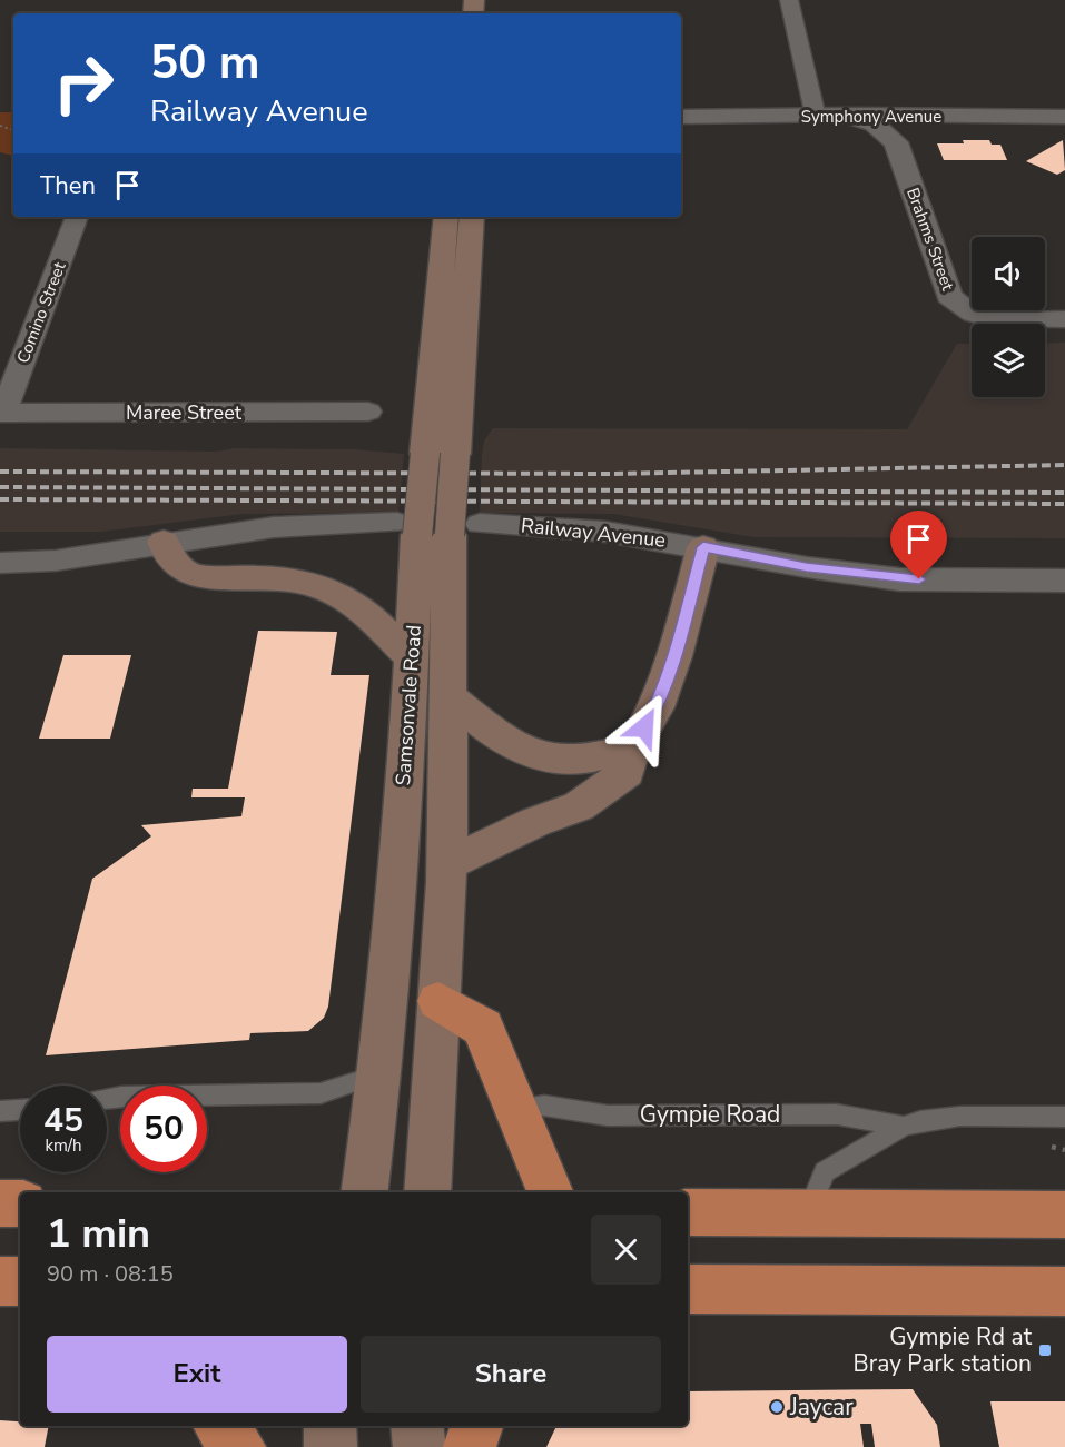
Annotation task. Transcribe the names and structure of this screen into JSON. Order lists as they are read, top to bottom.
{
  "streets": {
    "main road": ["Samsonvale Road"],
    "street": [
      "Symphony Avenue",
      "Brahms Street",
      "Comino Street",
      "Maree Street",
      "Railway Avenue"
    ],
    "lane": ["Gympie Road"]
  },
  "crossings": [
    ["Comino Street", "Maree Street"],
    ["Railway Avenue", "Samsonvale Road"]
  ],
  "places": {
    "transit": ["Gympie Rd at Bray Park station"],
    "other": ["Jaycar"]
  },
  "page": {
    "turn": ["50 m", "Railway Avenue"],
    "then": "Then",
    "speed": "45 km/h",
    "limit": "50",
    "heading": ["1 min", "90 m · 08:15"],
    "buttons": ["Exit", "Share"]
  }
}
